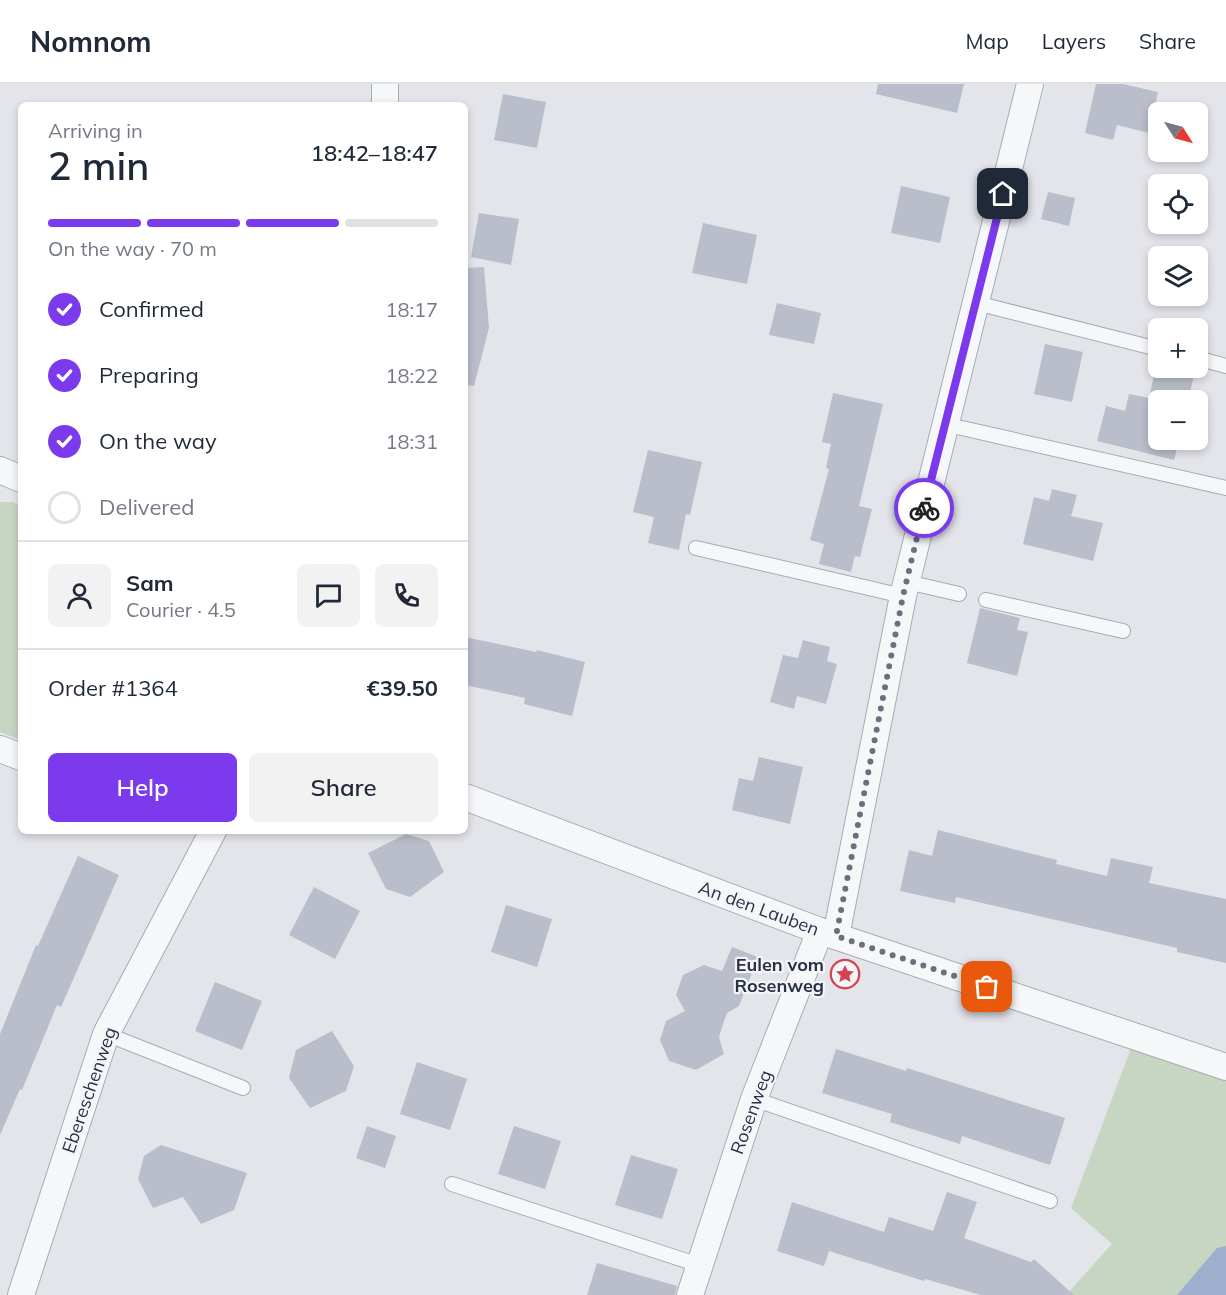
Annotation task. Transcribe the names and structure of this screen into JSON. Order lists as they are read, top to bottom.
{
  "streets": {
    "street": ["An den Lauben", "Ebereschenweg", "Rosenweg"]
  },
  "crossings": [
    ["An den Lauben", "Rosenweg"]
  ],
  "places": {
    "place": ["Eulen vom Rosenweg"]
  },
  "north": "bottom right",
  "page": {
    "header": "Nomnom",
    "nav": ["Map", "Layers", "Share"],
    "map_buttons": ["+", "−"],
    "heading": ["2 min", "Arriving in", "18:42–18:47"],
    "panel": [
      "Sam",
      "Courier · 4.5",
      "Order #1364",
      "€39.50"
    ],
    "bar": "On the way · 70 m",
    "list": [
      ["Confirmed", "18:17"],
      ["Preparing", "18:22"],
      ["On the way", "18:31"],
      "Delivered"
    ],
    "buttons": ["Help", "Share"]
  }
}
